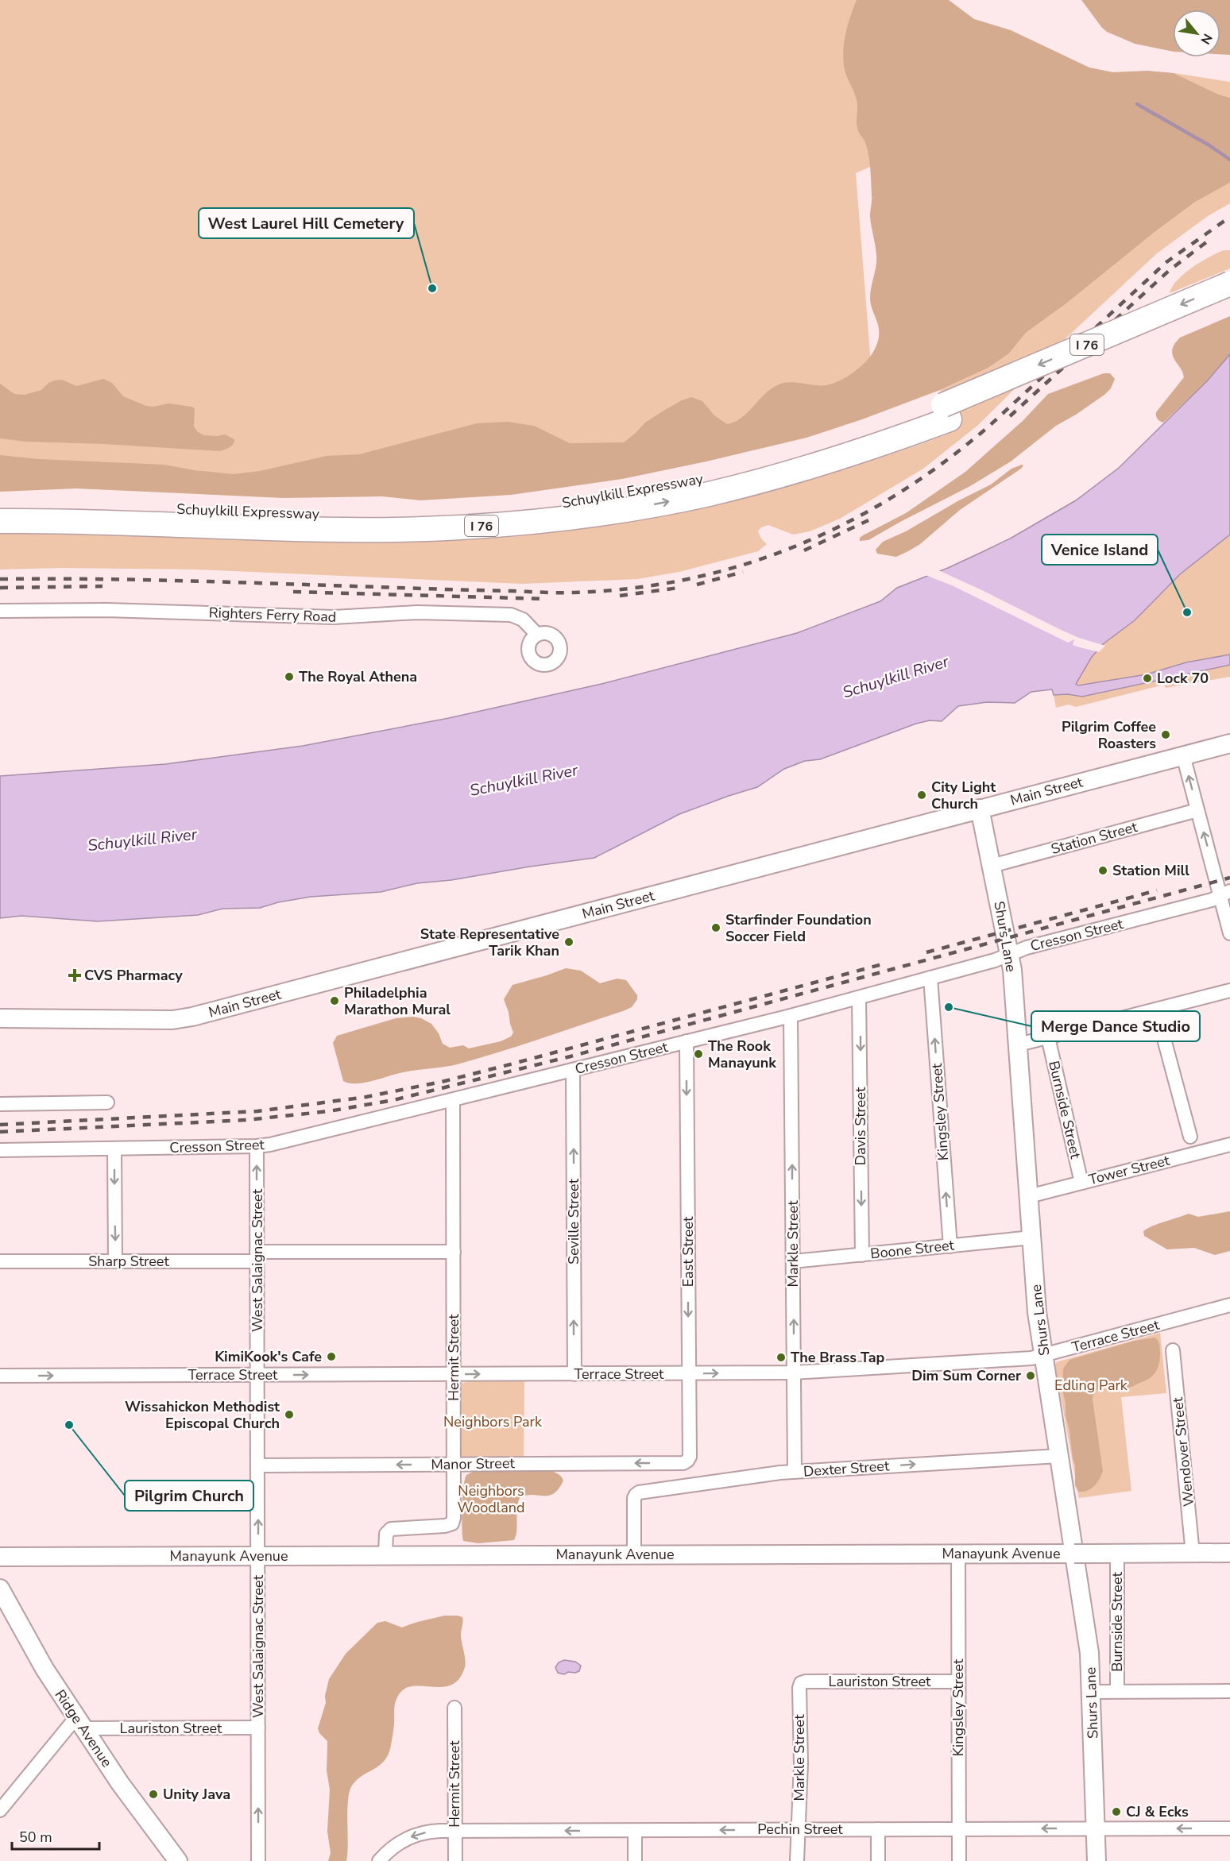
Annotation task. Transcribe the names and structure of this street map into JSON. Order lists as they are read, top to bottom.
{
  "streets": {
    "highway": ["I 76", "Schuylkill Expressway"],
    "street": [
      "Righters Ferry Road",
      "Main Street",
      "Station Street",
      "Cresson Street",
      "Shurs Lane",
      "Burnside Street",
      "Kingsley Street",
      "Davis Street",
      "Tower Street",
      "Seville Street",
      "Markle Street",
      "Boone Street",
      "East Street",
      "West Salaignac Street",
      "Sharp Street",
      "Terrace Street",
      "Hermit Street",
      "Wendover Street",
      "Manor Street",
      "Dexter Street",
      "Manayunk Avenue",
      "Lauriston Street",
      "Ridge Avenue",
      "Pechin Street"
    ]
  },
  "crossings": [
    ["Main Street", "Shurs Lane"],
    ["Station Street", "Shurs Lane"],
    ["Cresson Street", "Shurs Lane"],
    ["Cresson Street", "Kingsley Street"],
    ["Cresson Street", "Davis Street"],
    ["Cresson Street", "Seville Street"],
    ["Cresson Street", "Markle Street"],
    ["Cresson Street", "East Street"],
    ["Cresson Street", "West Salaignac Street"],
    ["Cresson Street", "Hermit Street"],
    ["Shurs Lane", "Tower Street"],
    ["Shurs Lane", "Boone Street"],
    ["Shurs Lane", "Terrace Street"],
    ["Shurs Lane", "Dexter Street"],
    ["Shurs Lane", "Pechin Street"],
    ["Burnside Street", "Tower Street"],
    ["Burnside Street", "Manayunk Avenue"],
    ["Kingsley Street", "Boone Street"],
    ["Kingsley Street", "Manayunk Avenue"],
    ["Kingsley Street", "Lauriston Street"],
    ["Kingsley Street", "Pechin Street"],
    ["Davis Street", "Boone Street"],
    ["Seville Street", "Terrace Street"],
    ["Markle Street", "Boone Street"],
    ["Markle Street", "Terrace Street"],
    ["Markle Street", "Dexter Street"],
    ["Markle Street", "Lauriston Street"],
    ["Markle Street", "Pechin Street"],
    ["East Street", "Terrace Street"],
    ["East Street", "Manor Street"],
    ["West Salaignac Street", "Sharp Street"],
    ["West Salaignac Street", "Terrace Street"],
    ["West Salaignac Street", "Manor Street"],
    ["West Salaignac Street", "Manayunk Avenue"],
    ["West Salaignac Street", "Lauriston Street"],
    ["Sharp Street", "Hermit Street"],
    ["Terrace Street", "Hermit Street"],
    ["Hermit Street", "Manor Street"],
    ["Hermit Street", "Manayunk Avenue"],
    ["Hermit Street", "Pechin Street"],
    ["Wendover Street", "Manayunk Avenue"],
    ["Dexter Street", "Manayunk Avenue"],
    ["Lauriston Street", "Ridge Avenue"]
  ],
  "one_way": [
    "Kingsley Street",
    "Davis Street",
    "Seville Street",
    "Markle Street",
    "East Street",
    "West Salaignac Street",
    "Terrace Street",
    "Manor Street",
    "Dexter Street",
    "Pechin Street"
  ],
  "water": ["Schuylkill River"],
  "parks": ["Edling Park", "Neighbors Park", "Neighbors Woodland"],
  "places": {
    "other": [
      "West Laurel Hill Cemetery",
      "Venice Island",
      "The Royal Athena",
      "Lock 70",
      "Pilgrim Coffee Roasters",
      "City Light Church",
      "Station Mill",
      "Starfinder Foundation Soccer Field",
      "State Representative Tarik Khan",
      "Philadelphia Marathon Mural",
      "Merge Dance Studio",
      "The Rook Manayunk",
      "KimiKook's Cafe",
      "The Brass Tap",
      "Dim Sum Corner",
      "Wissahickon Methodist Episcopal Church",
      "Pilgrim Church",
      "Unity Java",
      "CJ & Ecks"
    ],
    "health": ["CVS Pharmacy"]
  },
  "scale_bar": "50 m",
  "north": "bottom right"
}
